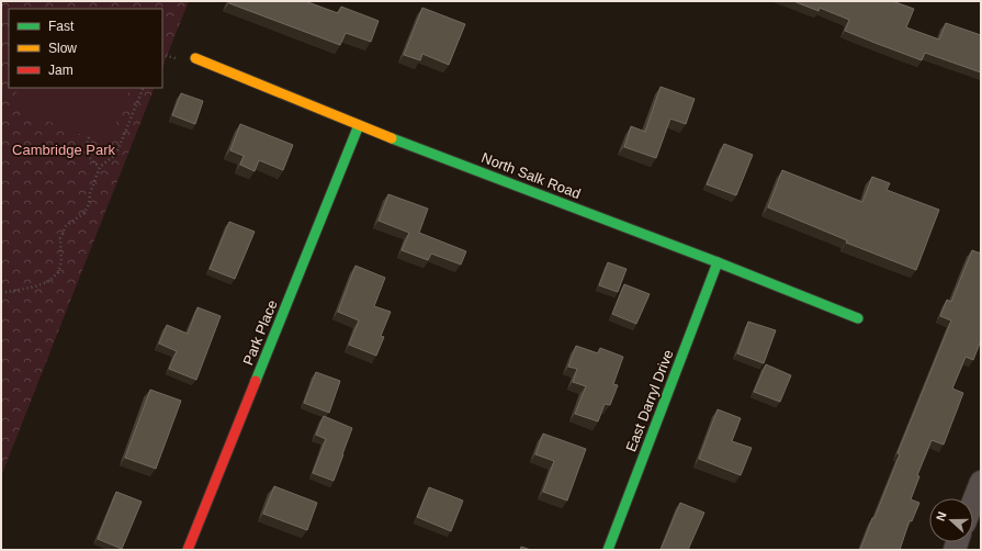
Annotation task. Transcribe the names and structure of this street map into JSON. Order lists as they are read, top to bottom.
{
  "streets": {
    "street": ["North Salk Road", "Park Place", "East Darryl Drive"]
  },
  "crossings": [
    ["North Salk Road", "Park Place"],
    ["North Salk Road", "East Darryl Drive"]
  ],
  "parks": ["Cambridge Park"],
  "legend": ["Fast", "Slow", "Jam"],
  "north": "left"
}
